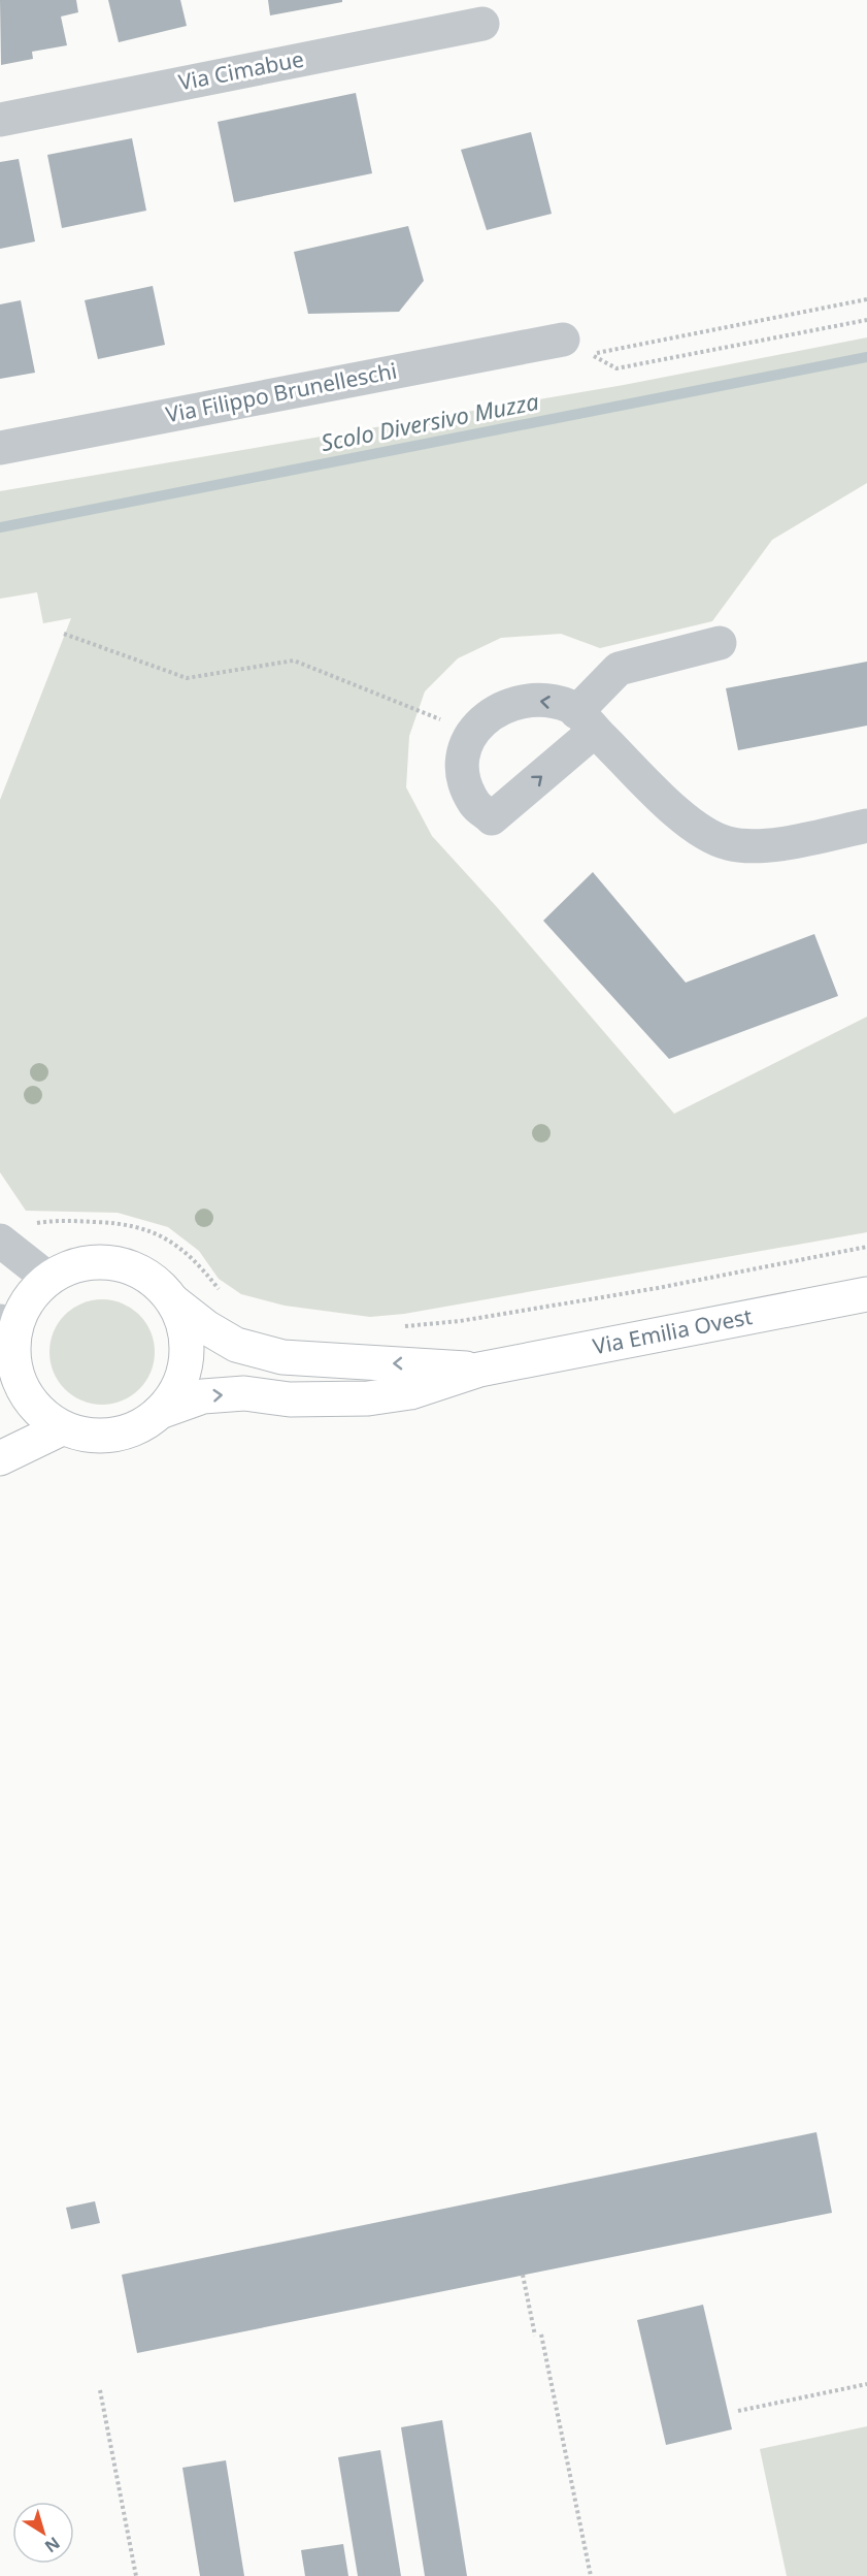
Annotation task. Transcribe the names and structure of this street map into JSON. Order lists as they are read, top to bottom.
{
  "streets": {
    "main road": ["Via Emilia Ovest"],
    "street": ["Via Cimabue", "Via Filippo Brunelleschi"]
  },
  "water": ["Scolo Diversivo Muzza"],
  "north": "bottom right"
}
